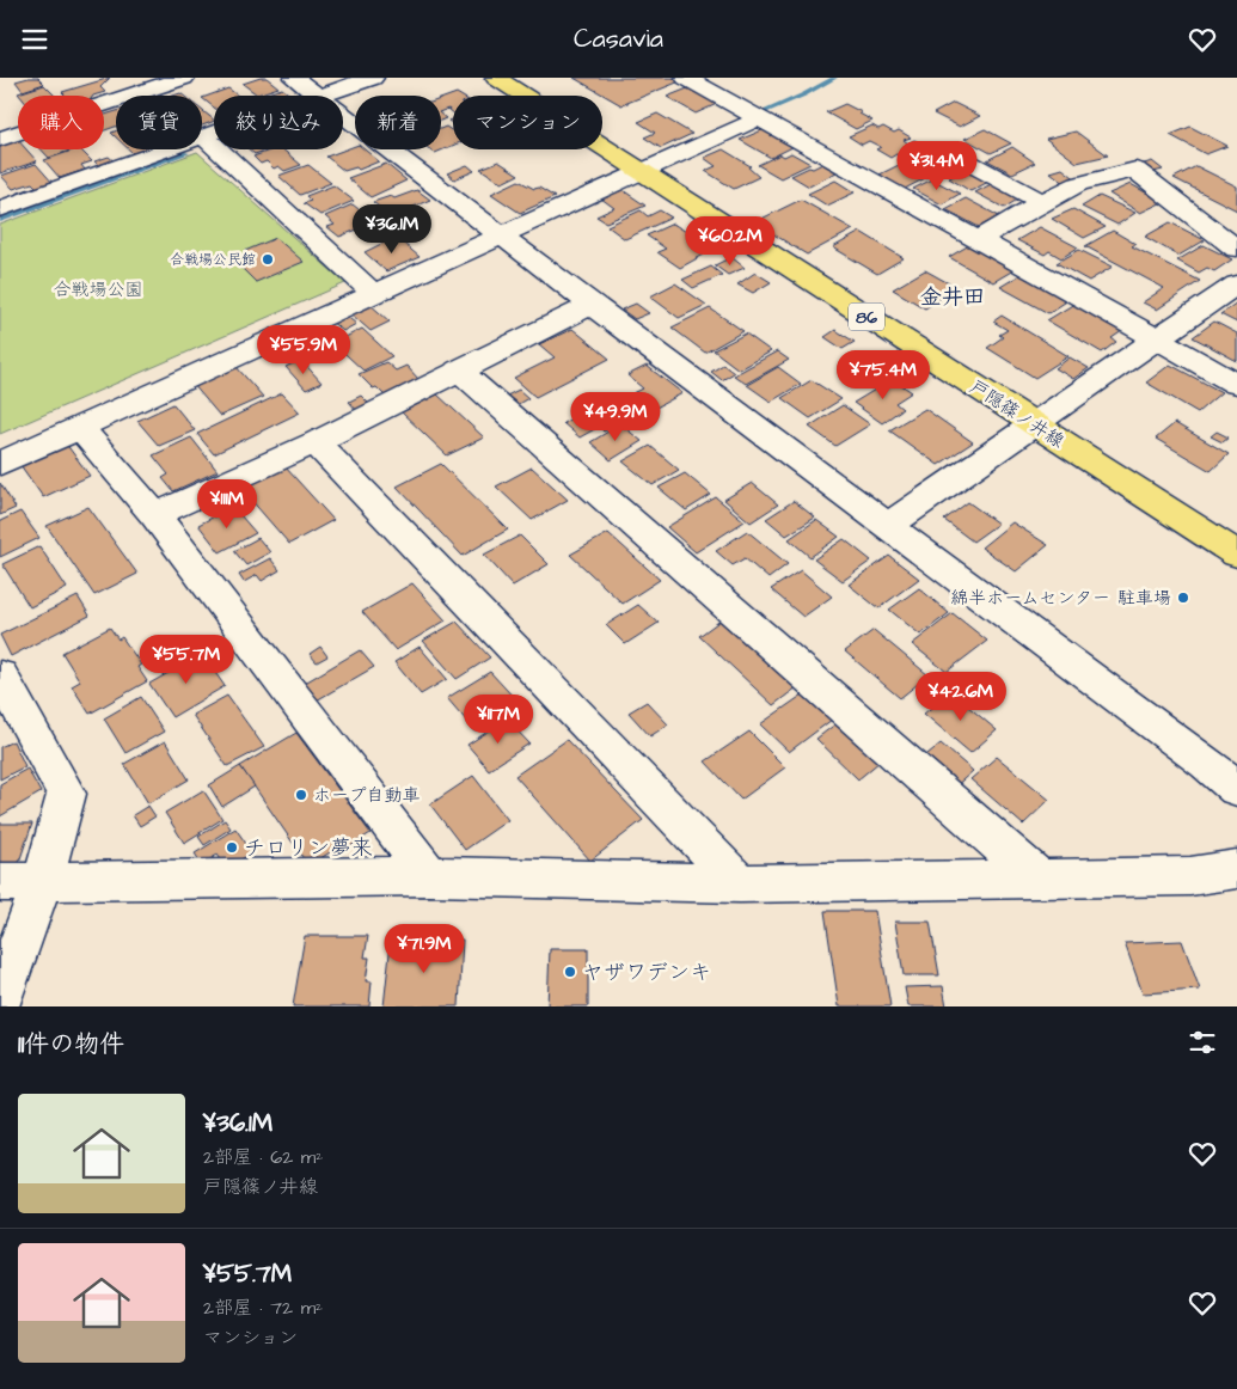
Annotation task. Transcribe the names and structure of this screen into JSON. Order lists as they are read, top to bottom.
{
  "streets": {
    "main road": ["86", "戸隠篠ノ井線"]
  },
  "districts": ["金井田"],
  "parks": ["合戦場公園"],
  "places": [
    "合戦場公民館",
    "綿半ホームセンター 駐車場",
    "ホープ自動車",
    "チロリン夢来",
    "ヤザワデンキ"
  ],
  "page": {
    "header": "Casavia",
    "chip": [
      "購入",
      "賃貸",
      "絞り込み",
      "新着",
      "マンション"
    ],
    "price": [
      "¥31.4M",
      "¥36.1M",
      "¥60.2M",
      "¥55.9M",
      "¥75.4M",
      "¥49.9M",
      "¥111M",
      "¥55.7M",
      "¥42.6M",
      "¥117M",
      "¥71.9M"
    ],
    "heading": "11件の物件",
    "list": [
      {
        "name": "¥36.1M",
        "note": "2部屋 · 62 m² · 戸隠篠ノ井線"
      },
      {
        "name": "¥55.7M",
        "note": "2部屋 · 72 m² · マンション"
      }
    ]
  }
}
